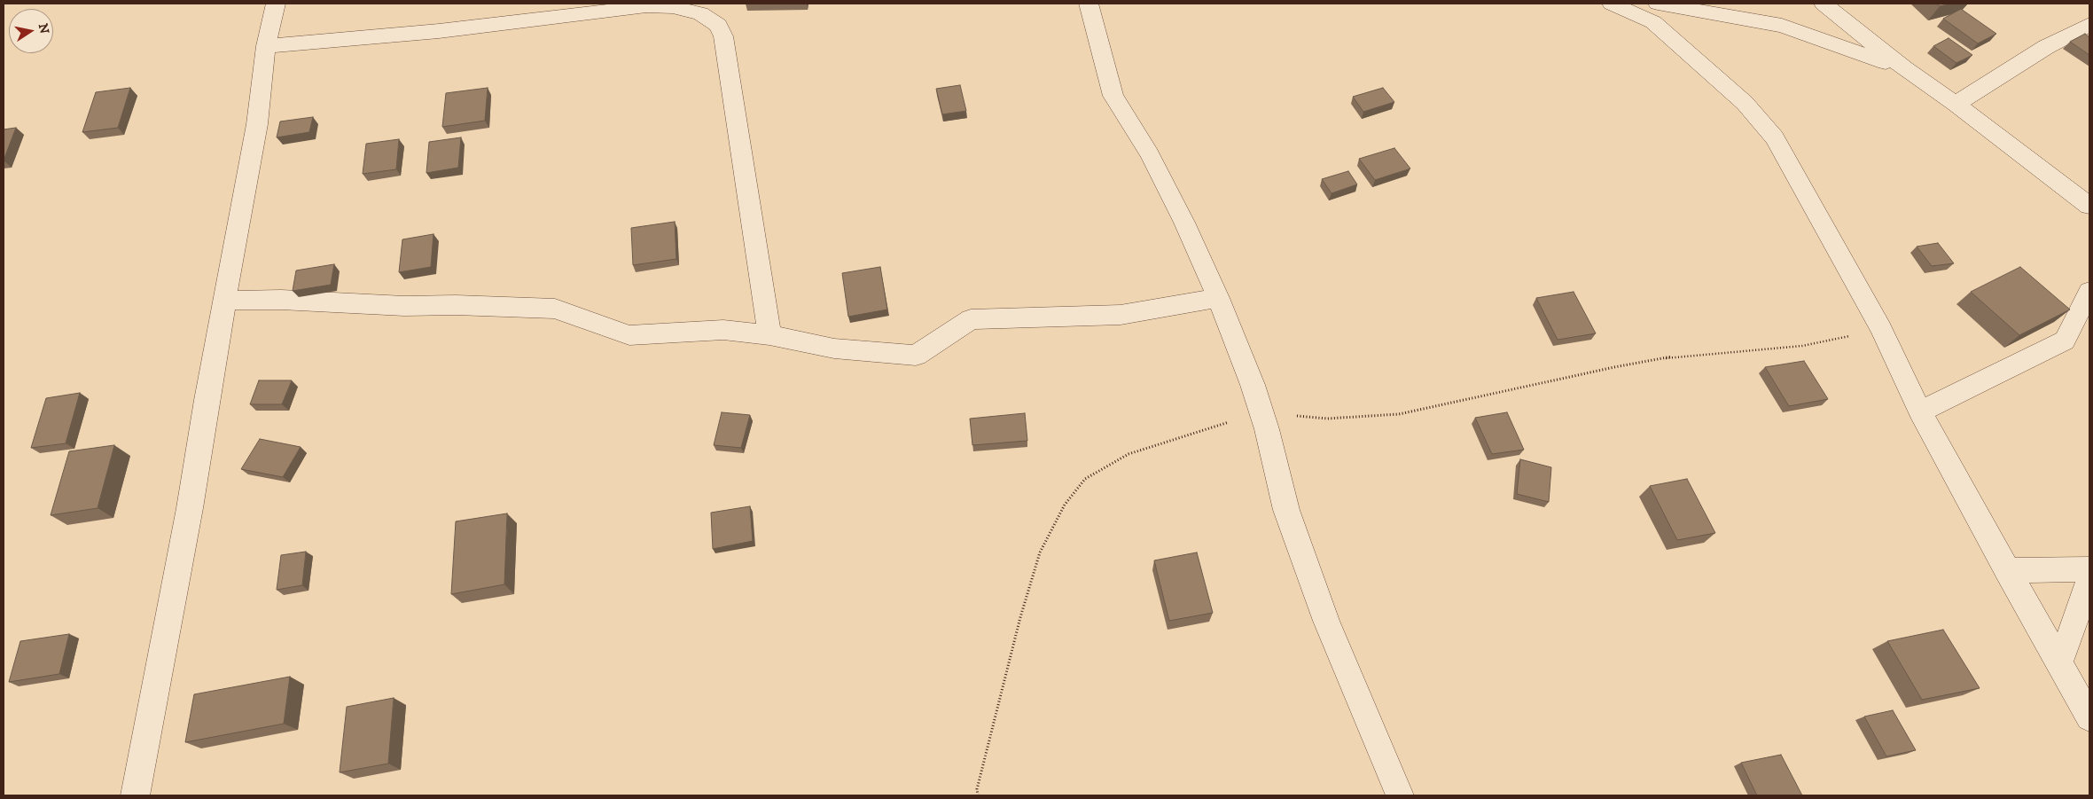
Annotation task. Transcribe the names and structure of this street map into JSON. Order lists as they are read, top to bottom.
{
  "north": "right"
}
